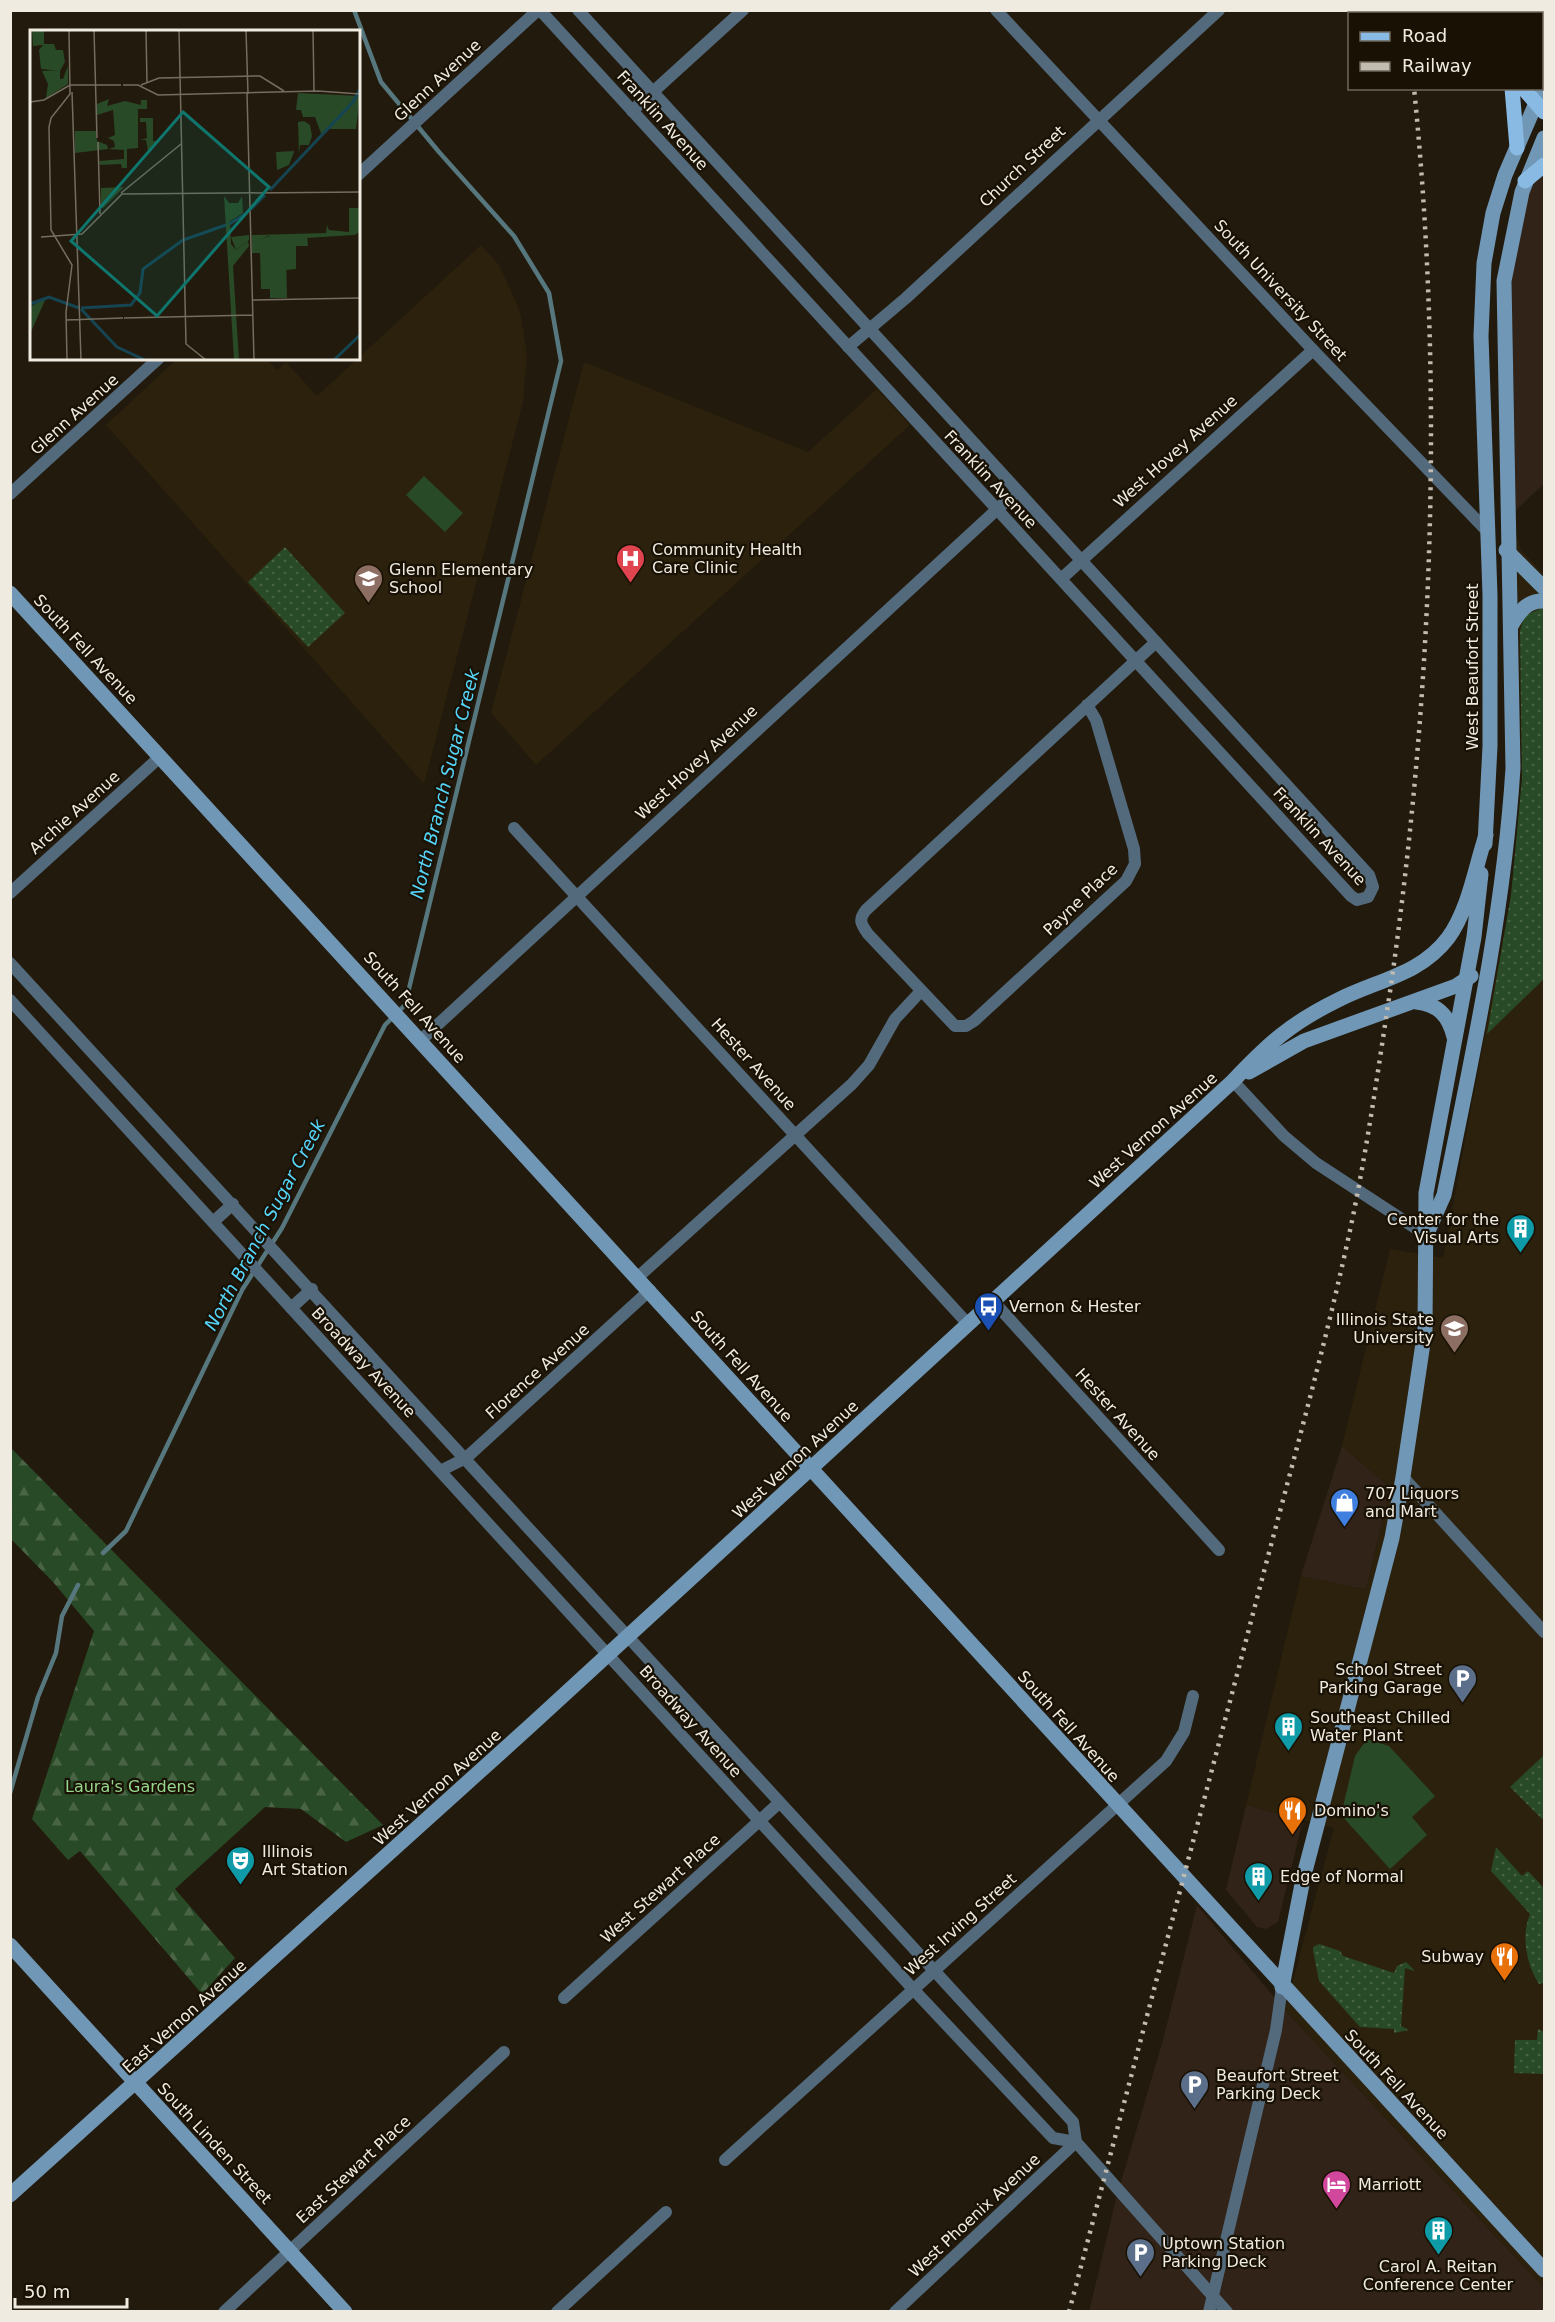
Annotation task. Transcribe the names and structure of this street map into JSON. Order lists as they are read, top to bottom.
{
  "streets": {
    "main road": [
      "South University Street",
      "South Fell Avenue",
      "West Beaufort Street",
      "West Vernon Avenue",
      "East Vernon Avenue",
      "South Linden Street"
    ],
    "street": [
      "Glenn Avenue",
      "Franklin Avenue",
      "Church Street",
      "West Hovey Avenue",
      "Archie Avenue",
      "Payne Place",
      "Hester Avenue",
      "Broadway Avenue",
      "Florence Avenue",
      "West Stewart Place",
      "West Irving Street",
      "East Stewart Place",
      "West Phoenix Avenue"
    ]
  },
  "crossings": [
    ["Glenn Avenue", "Franklin Avenue"],
    ["Franklin Avenue", "Church Street"],
    ["Franklin Avenue", "West Hovey Avenue"],
    ["Franklin Avenue", "Payne Place"],
    ["Church Street", "South University Street"],
    ["South University Street", "West Hovey Avenue"],
    ["South University Street", "West Beaufort Street"],
    ["West Hovey Avenue", "South Fell Avenue"],
    ["West Hovey Avenue", "Hester Avenue"],
    ["South Fell Avenue", "West Beaufort Street"],
    ["South Fell Avenue", "Archie Avenue"],
    ["South Fell Avenue", "West Vernon Avenue"],
    ["South Fell Avenue", "Florence Avenue"],
    ["South Fell Avenue", "West Irving Street"],
    ["West Beaufort Street", "West Vernon Avenue"],
    ["West Beaufort Street", "Broadway Avenue"],
    ["Hester Avenue", "West Vernon Avenue"],
    ["West Vernon Avenue", "Broadway Avenue"],
    ["West Vernon Avenue", "East Vernon Avenue"],
    ["Broadway Avenue", "Florence Avenue"],
    ["Broadway Avenue", "West Stewart Place"],
    ["Broadway Avenue", "West Irving Street"],
    ["Broadway Avenue", "West Phoenix Avenue"],
    ["East Vernon Avenue", "South Linden Street"],
    ["South Linden Street", "East Stewart Place"]
  ],
  "water": ["North Branch Sugar Creek"],
  "parks": ["Laura's Gardens"],
  "places": {
    "hospital": ["Community Health Care Clinic"],
    "school or university": ["Glenn Elementary School", "Illinois State University"],
    "building": [
      "Center for the Visual Arts",
      "Southeast Chilled Water Plant",
      "Edge of Normal",
      "Carol A. Reitan Conference Center"
    ],
    "bus stop": ["Vernon & Hester"],
    "shop": ["707 Liquors and Mart"],
    "parking": ["School Street Parking Garage", "Beaufort Street Parking Deck", "Uptown Station Parking Deck"],
    "restaurant": ["Domino's", "Subway"],
    "theatre": ["Illinois Art Station"],
    "hotel": ["Marriott"]
  },
  "legend": ["Road", "Railway"],
  "scale_bar": "50 m"
}
